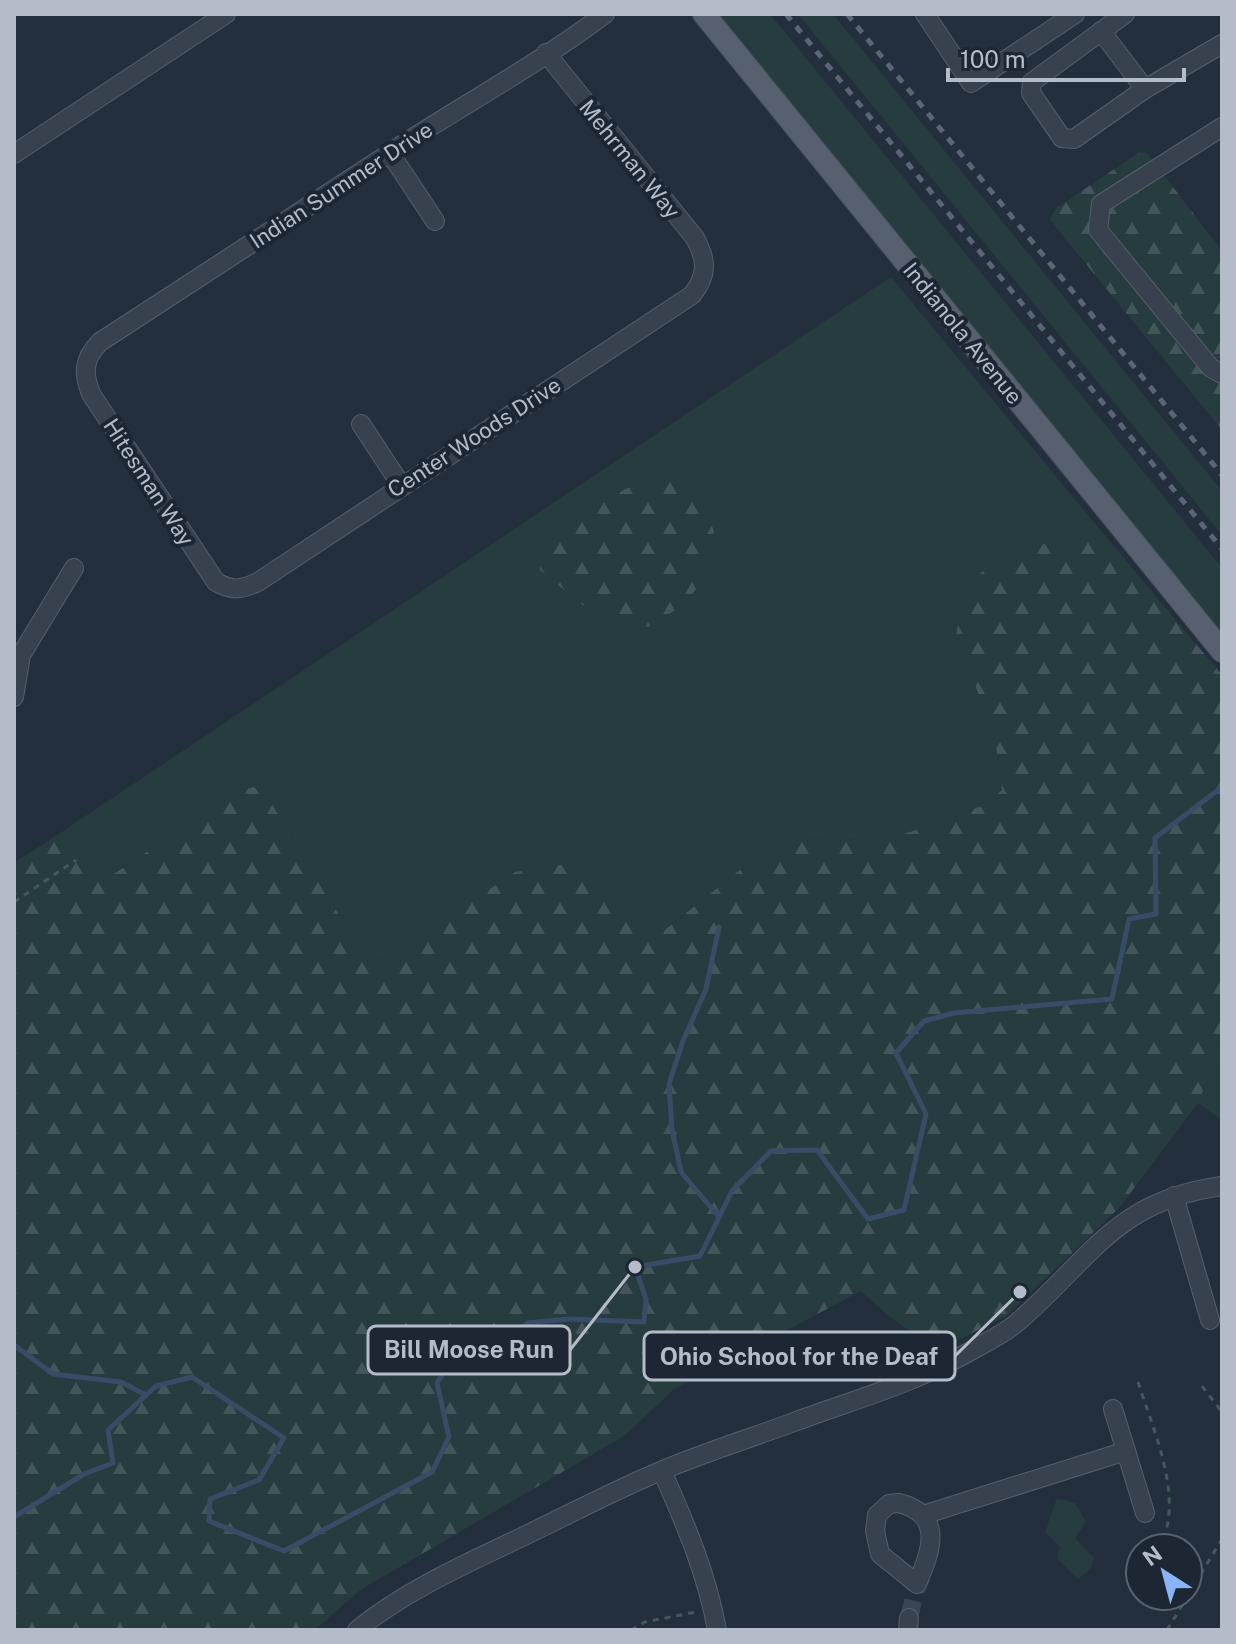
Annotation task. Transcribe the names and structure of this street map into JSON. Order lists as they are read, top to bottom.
{
  "streets": {
    "main road": ["Indianola Avenue"],
    "street": [
      "Mehrman Way",
      "Indian Summer Drive",
      "Center Woods Drive",
      "Hitesman Way"
    ]
  },
  "crossings": [
    ["Mehrman Way", "Indian Summer Drive"],
    ["Mehrman Way", "Center Woods Drive"],
    ["Indian Summer Drive", "Hitesman Way"],
    ["Center Woods Drive", "Hitesman Way"]
  ],
  "places": ["Bill Moose Run", "Ohio School for the Deaf"],
  "scale_bar": "100 m",
  "north": "top left"
}
